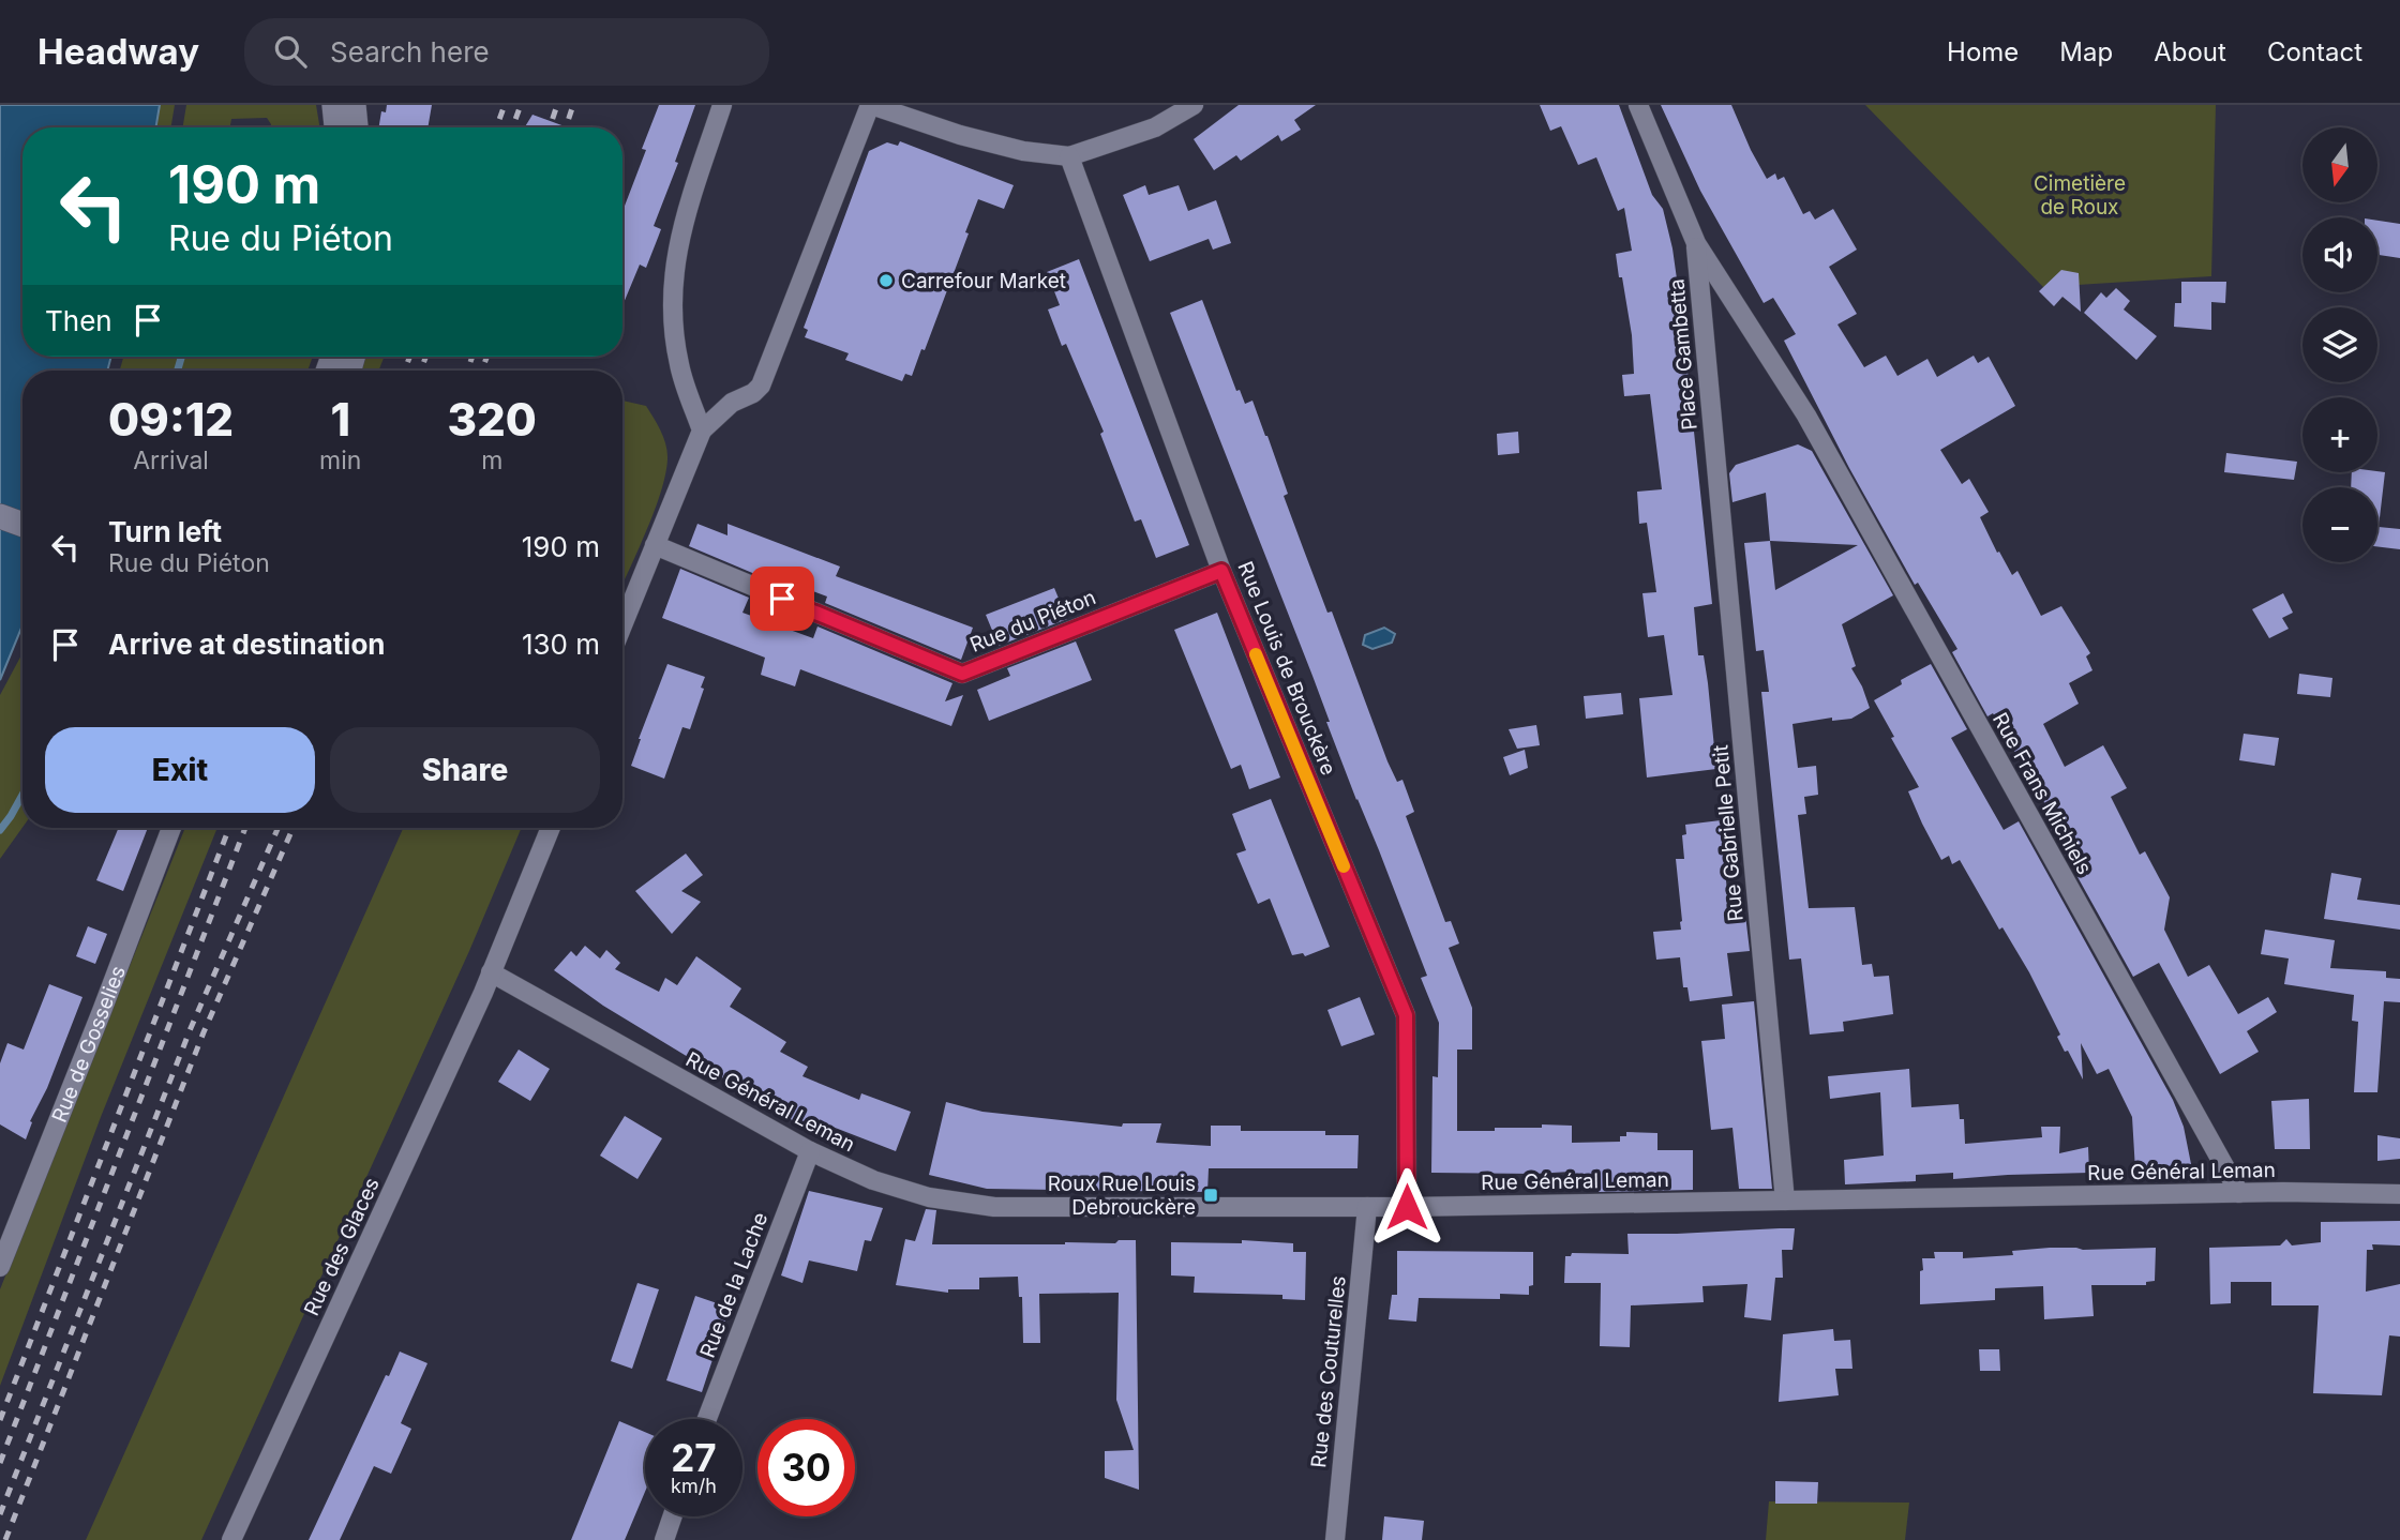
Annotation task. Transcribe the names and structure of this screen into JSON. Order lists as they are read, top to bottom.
{
  "streets": {
    "street": [
      "Place Gambetta",
      "Rue du Piéton",
      "Rue Louis de Brouckère",
      "Rue Frans Michiels",
      "Rue Gabrielle Petit",
      "Rue de Gosselies",
      "Rue Général Leman",
      "Rue des Glaces",
      "Rue de la Lache",
      "Rue des Couturelles"
    ]
  },
  "crossings": [
    ["Place Gambetta", "Rue Frans Michiels"],
    ["Place Gambetta", "Rue Gabrielle Petit"],
    ["Rue du Piéton", "Rue Louis de Brouckère"],
    ["Rue Louis de Brouckère", "Rue Général Leman"],
    ["Rue Frans Michiels", "Rue Général Leman"],
    ["Rue Gabrielle Petit", "Rue Général Leman"],
    ["Rue Général Leman", "Rue des Glaces"],
    ["Rue Général Leman", "Rue de la Lache"],
    ["Rue Général Leman", "Rue des Couturelles"]
  ],
  "parks": ["Cimetière de Roux"],
  "places": {
    "other": ["Carrefour Market"],
    "transit": ["Roux Rue Louis Debrouckère"]
  },
  "north": "bottom",
  "page": {
    "header": "Headway",
    "search": "Search here",
    "nav": [
      "Home",
      "Map",
      "About",
      "Contact"
    ],
    "map_buttons": ["+", "−"],
    "turn": ["190 m", "Rue du Piéton"],
    "then": "Then",
    "eta": [
      "09:12",
      "Arrival",
      "1",
      "min",
      "320",
      "m"
    ],
    "list": [
      {
        "name": "Turn left",
        "note": "Rue du Piéton",
        "value": "190 m"
      },
      {
        "name": "Arrive at destination",
        "value": "130 m"
      }
    ],
    "buttons": ["Exit", "Share"],
    "speed": "27 km/h",
    "limit": "30"
  }
}
